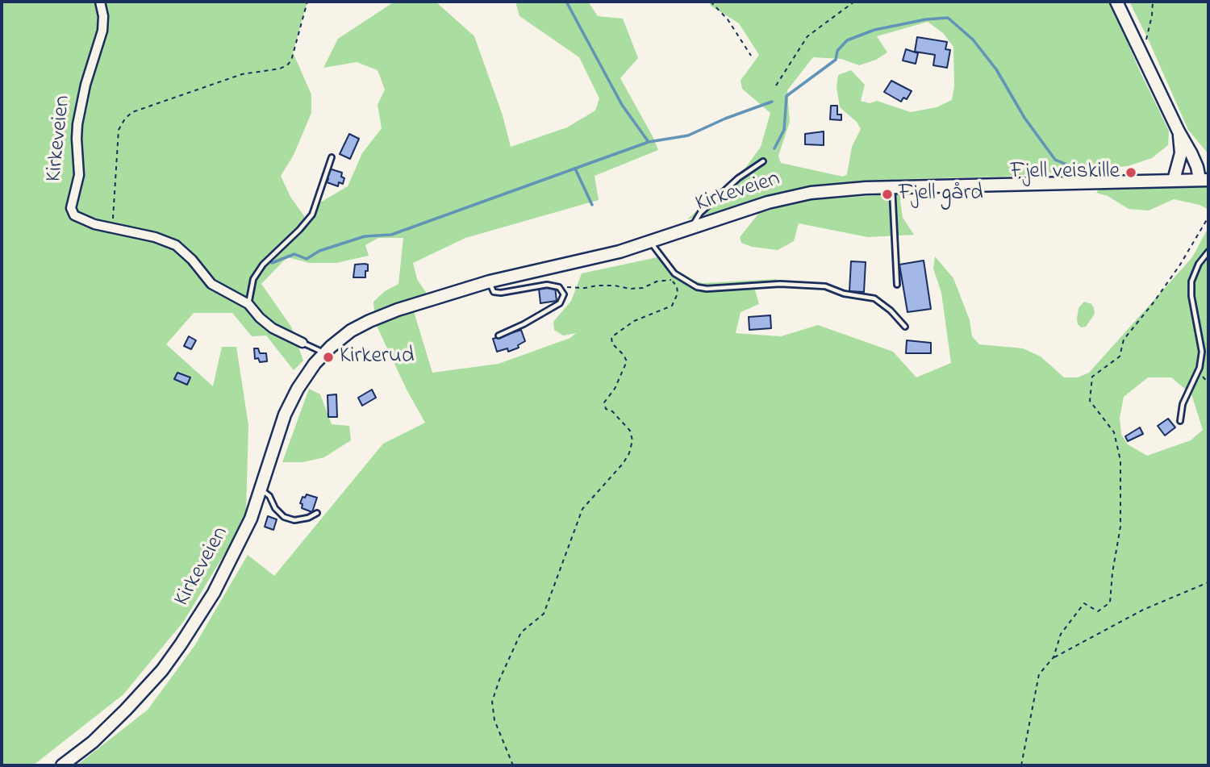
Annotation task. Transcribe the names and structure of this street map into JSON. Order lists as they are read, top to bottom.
{
  "streets": {
    "main road": ["Kirkeveien"]
  },
  "places": ["Fjell veiskille", "Fjell gård", "Kirkerud"]
}
